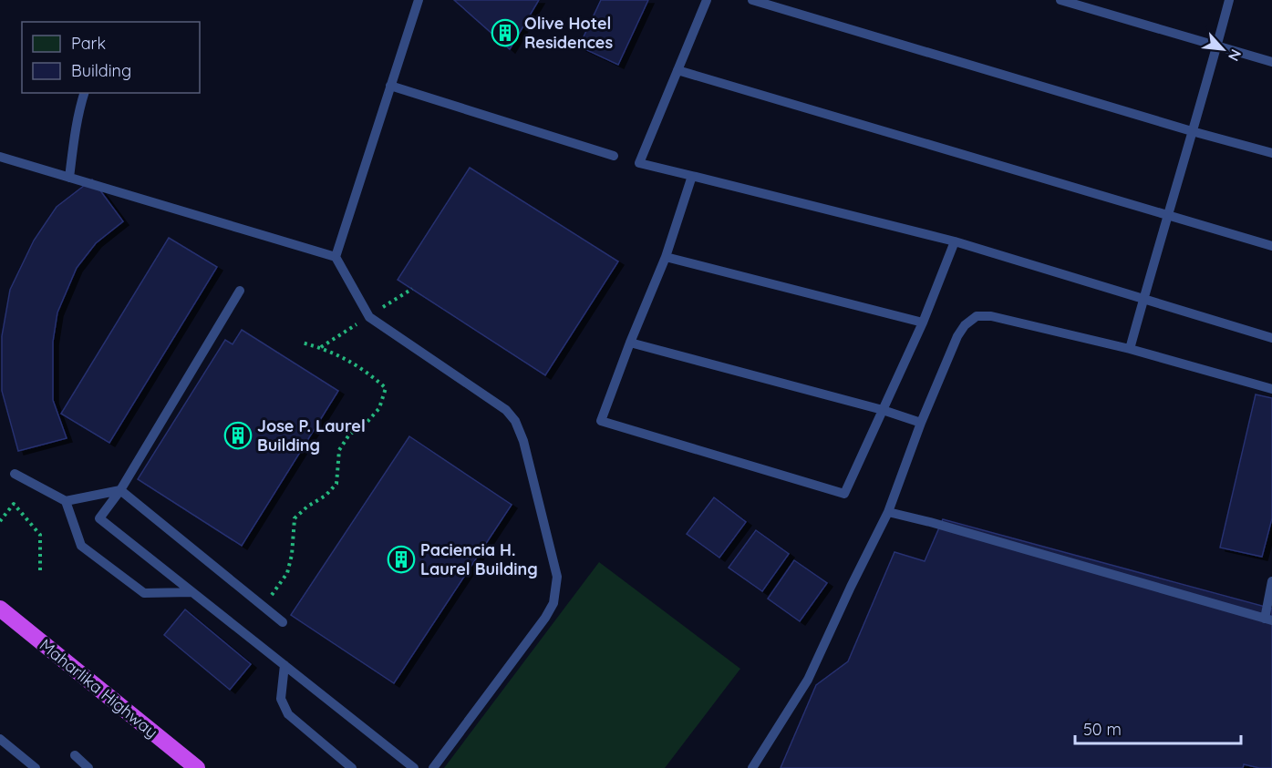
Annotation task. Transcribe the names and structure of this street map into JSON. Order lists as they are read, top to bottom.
{
  "streets": {
    "highway": ["Maharlika Highway"]
  },
  "places": {
    "building": ["Olive Hotel Residences", "Jose P. Laurel Building", "Paciencia H. Laurel Building"]
  },
  "legend": ["Park", "Building"],
  "scale_bar": "50 m",
  "north": "bottom right"
}
